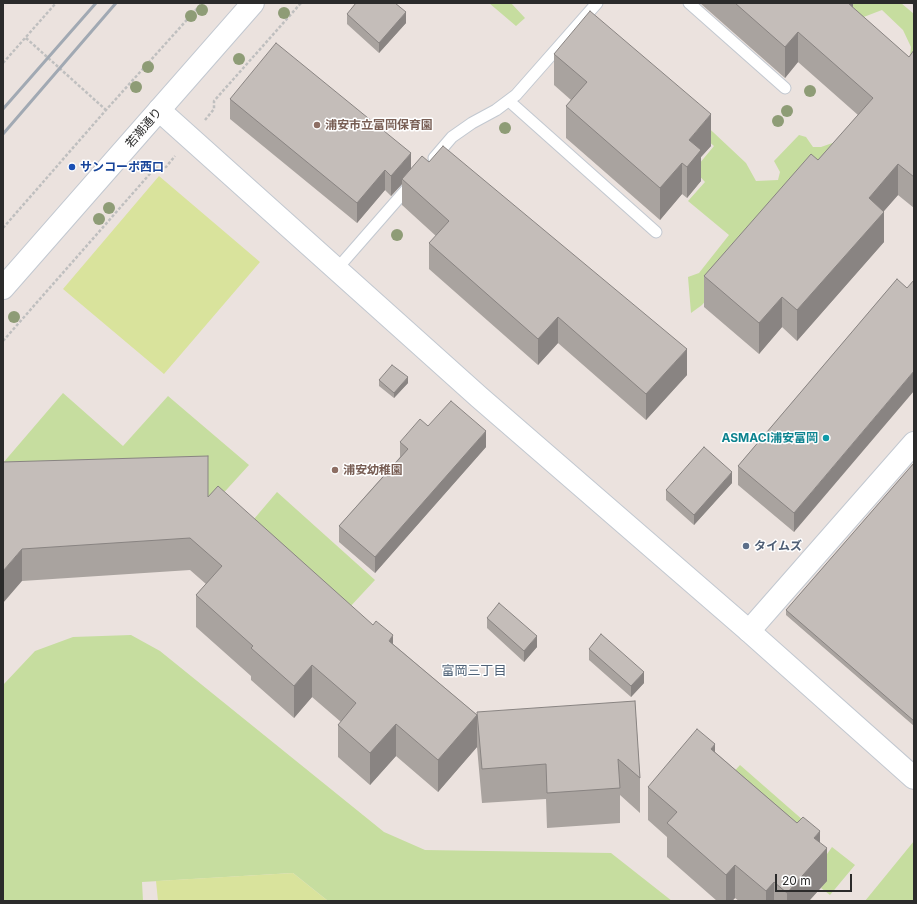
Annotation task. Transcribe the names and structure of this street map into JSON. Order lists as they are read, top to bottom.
{
  "streets": {
    "street": ["若潮通り"]
  },
  "districts": ["富岡三丁目"],
  "places": [
    "浦安市立富岡保育園",
    "サンコーポ西口",
    "ASMACI浦安富岡",
    "浦安幼稚園",
    "タイムズ"
  ],
  "scale_bar": "20 m"
}
